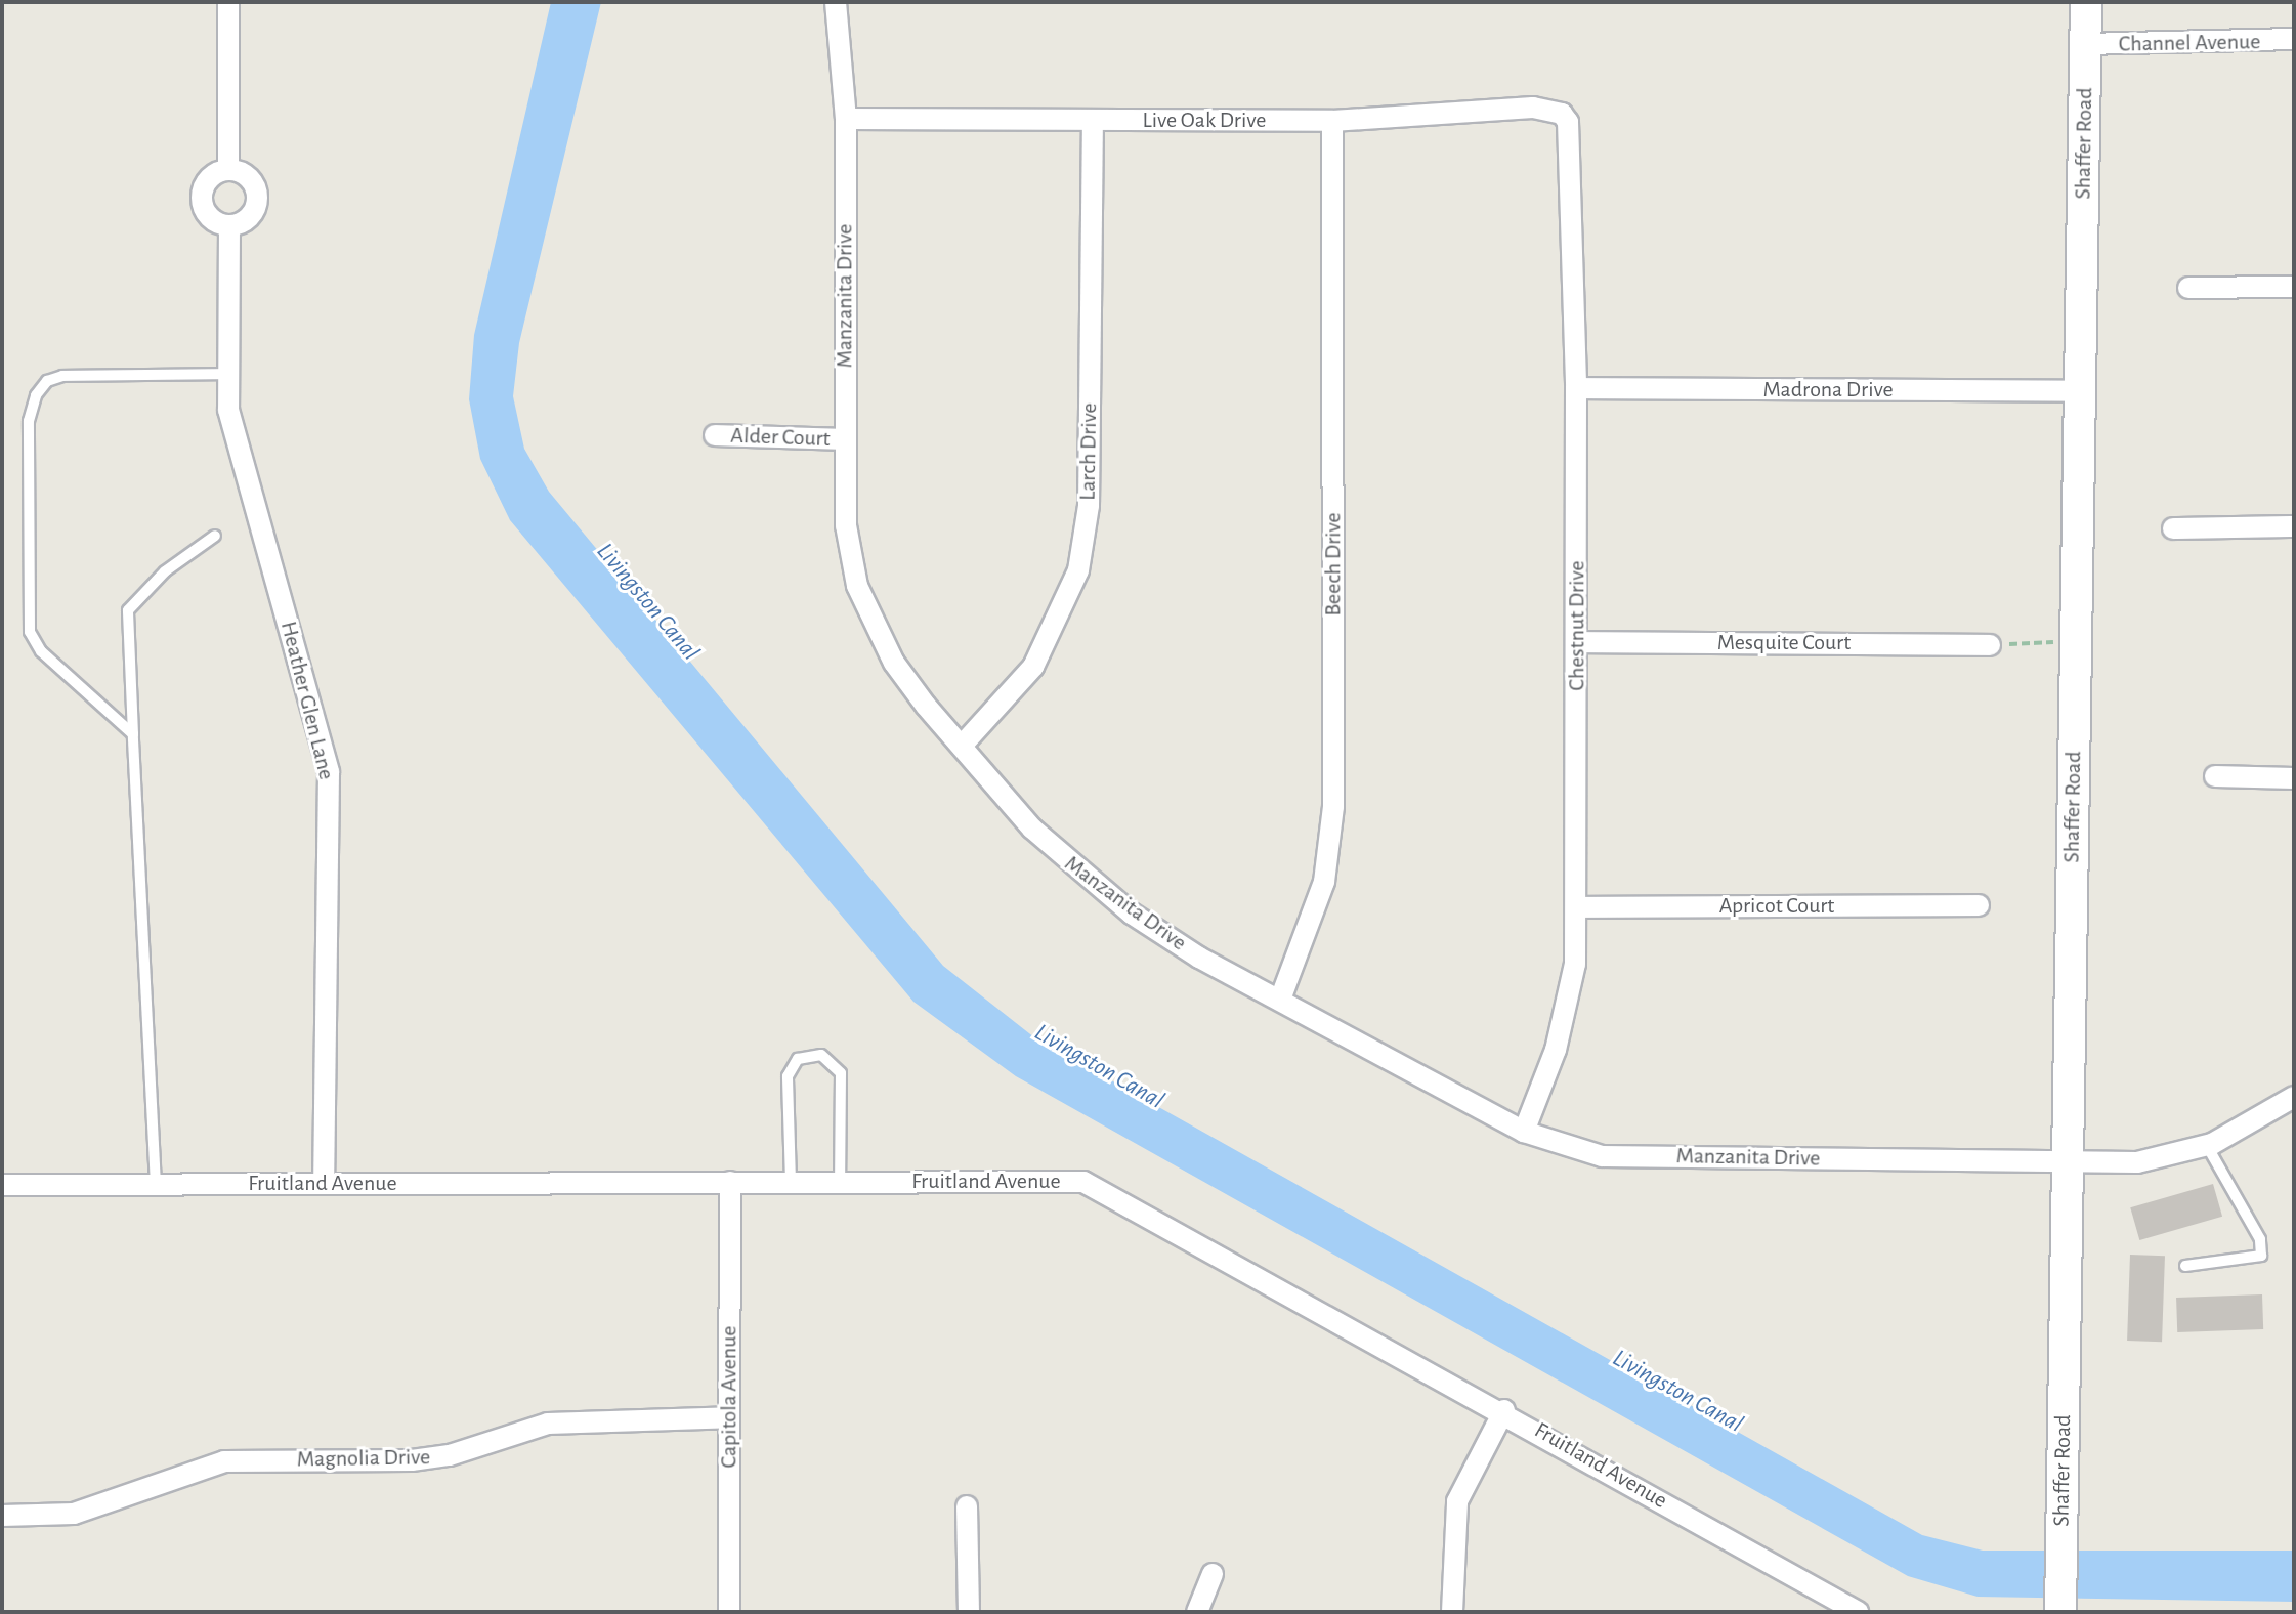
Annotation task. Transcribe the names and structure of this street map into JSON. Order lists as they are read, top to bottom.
{
  "streets": {
    "main road": ["Shaffer Road"],
    "street": [
      "Channel Avenue",
      "Live Oak Drive",
      "Manzanita Drive",
      "Madrona Drive",
      "Alder Court",
      "Larch Drive",
      "Beech Drive",
      "Chestnut Drive",
      "Mesquite Court",
      "Heather Glen Lane",
      "Apricot Court",
      "Fruitland Avenue",
      "Capitola Avenue",
      "Magnolia Drive"
    ]
  },
  "crossings": [
    ["Channel Avenue", "Shaffer Road"],
    ["Live Oak Drive", "Manzanita Drive"],
    ["Live Oak Drive", "Larch Drive"],
    ["Live Oak Drive", "Beech Drive"],
    ["Live Oak Drive", "Chestnut Drive"],
    ["Shaffer Road", "Manzanita Drive"],
    ["Shaffer Road", "Madrona Drive"],
    ["Manzanita Drive", "Alder Court"],
    ["Manzanita Drive", "Larch Drive"],
    ["Manzanita Drive", "Beech Drive"],
    ["Manzanita Drive", "Chestnut Drive"],
    ["Madrona Drive", "Chestnut Drive"],
    ["Chestnut Drive", "Mesquite Court"],
    ["Chestnut Drive", "Apricot Court"],
    ["Heather Glen Lane", "Fruitland Avenue"],
    ["Fruitland Avenue", "Capitola Avenue"],
    ["Capitola Avenue", "Magnolia Drive"]
  ],
  "water": ["Livingston Canal"]
}
